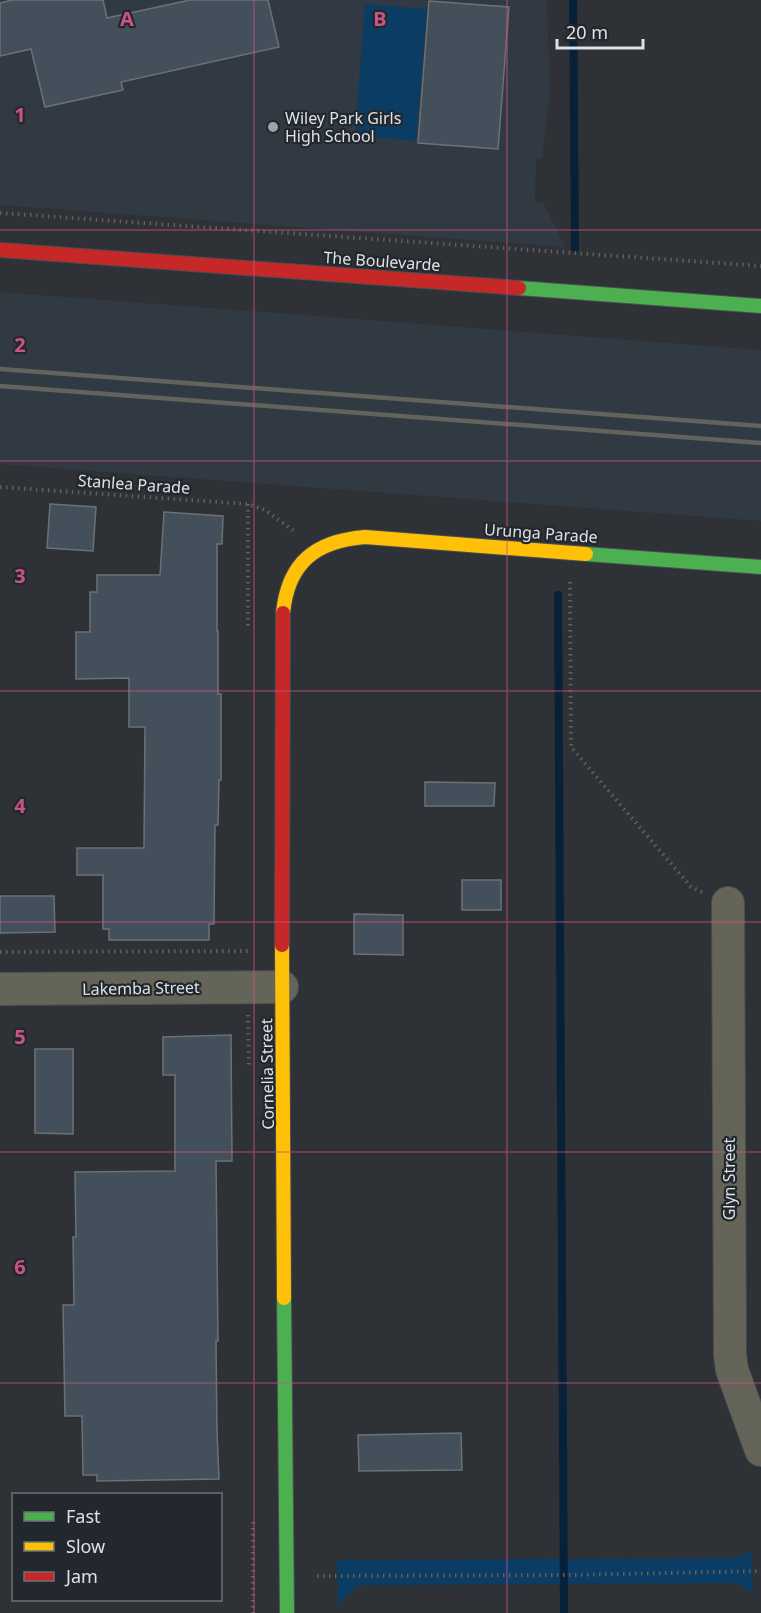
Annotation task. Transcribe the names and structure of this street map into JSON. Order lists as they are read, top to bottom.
{
  "streets": {
    "street": [
      "The Boulevarde",
      "Urunga Parade",
      "Lakemba Street",
      "Cornelia Street",
      "Glyn Street"
    ],
    "path": ["Stanlea Parade"]
  },
  "crossings": [
    ["Urunga Parade", "Cornelia Street"],
    ["Lakemba Street", "Cornelia Street"]
  ],
  "places": ["Wiley Park Girls High School"],
  "legend": ["Fast", "Slow", "Jam"],
  "scale_bar": "20 m",
  "grid": {
    "columns": ["A", "B"],
    "rows": [
      "1",
      "2",
      "3",
      "4",
      "5",
      "6"
    ]
  }
}
